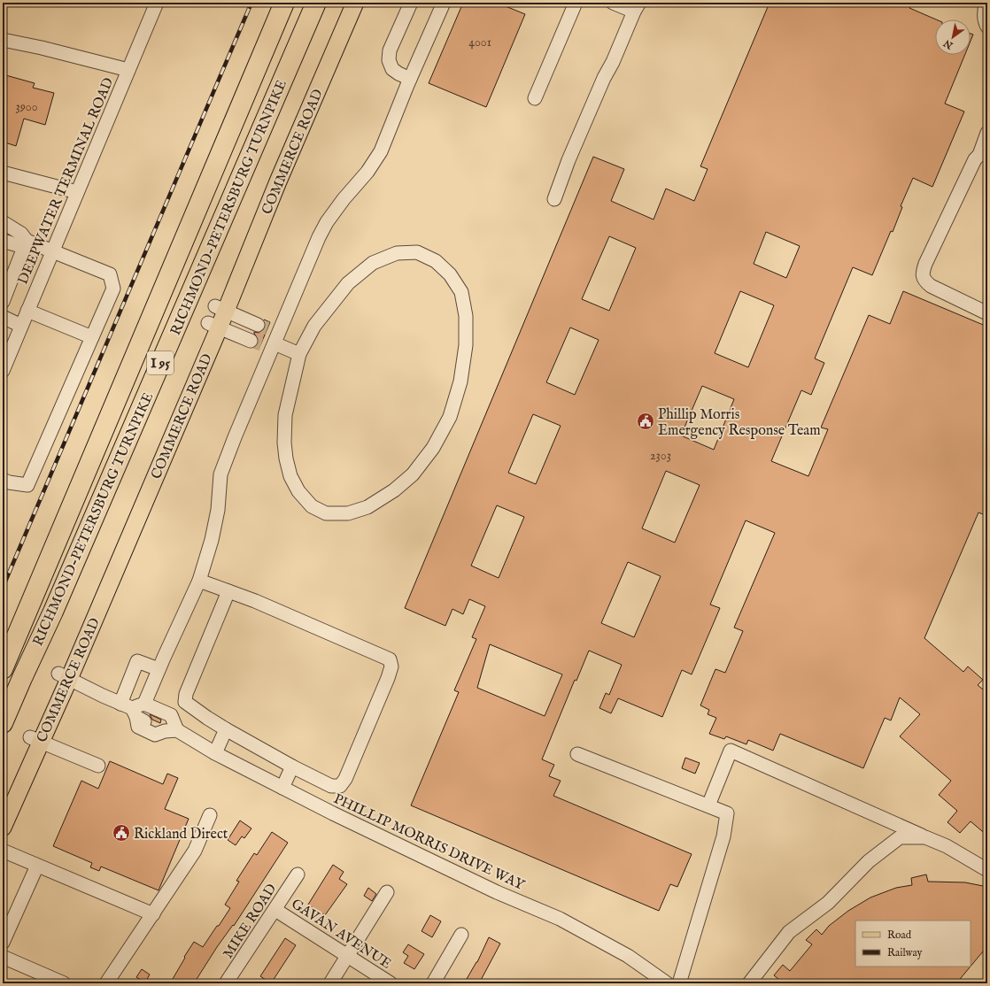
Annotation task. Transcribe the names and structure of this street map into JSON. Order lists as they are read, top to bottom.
{
  "streets": {
    "highway": ["RICHMOND-PETERSBURG TURNPIKE", "I 95"],
    "main road": ["COMMERCE ROAD"],
    "street": [
      "DEEPWATER TERMINAL ROAD",
      "PHILLIP MORRIS DRIVE WAY",
      "MIKE ROAD",
      "GAVAN AVENUE"
    ]
  },
  "crossings": [
    ["COMMERCE ROAD", "PHILLIP MORRIS DRIVE WAY"],
    ["MIKE ROAD", "GAVAN AVENUE"]
  ],
  "places": {
    "public building": ["Phillip Morris Emergency Response Team", "Rickland Direct"]
  },
  "house_numbers": ["4001", "3900", "2303"],
  "legend": ["Road", "Railway"],
  "north": "bottom left"
}
